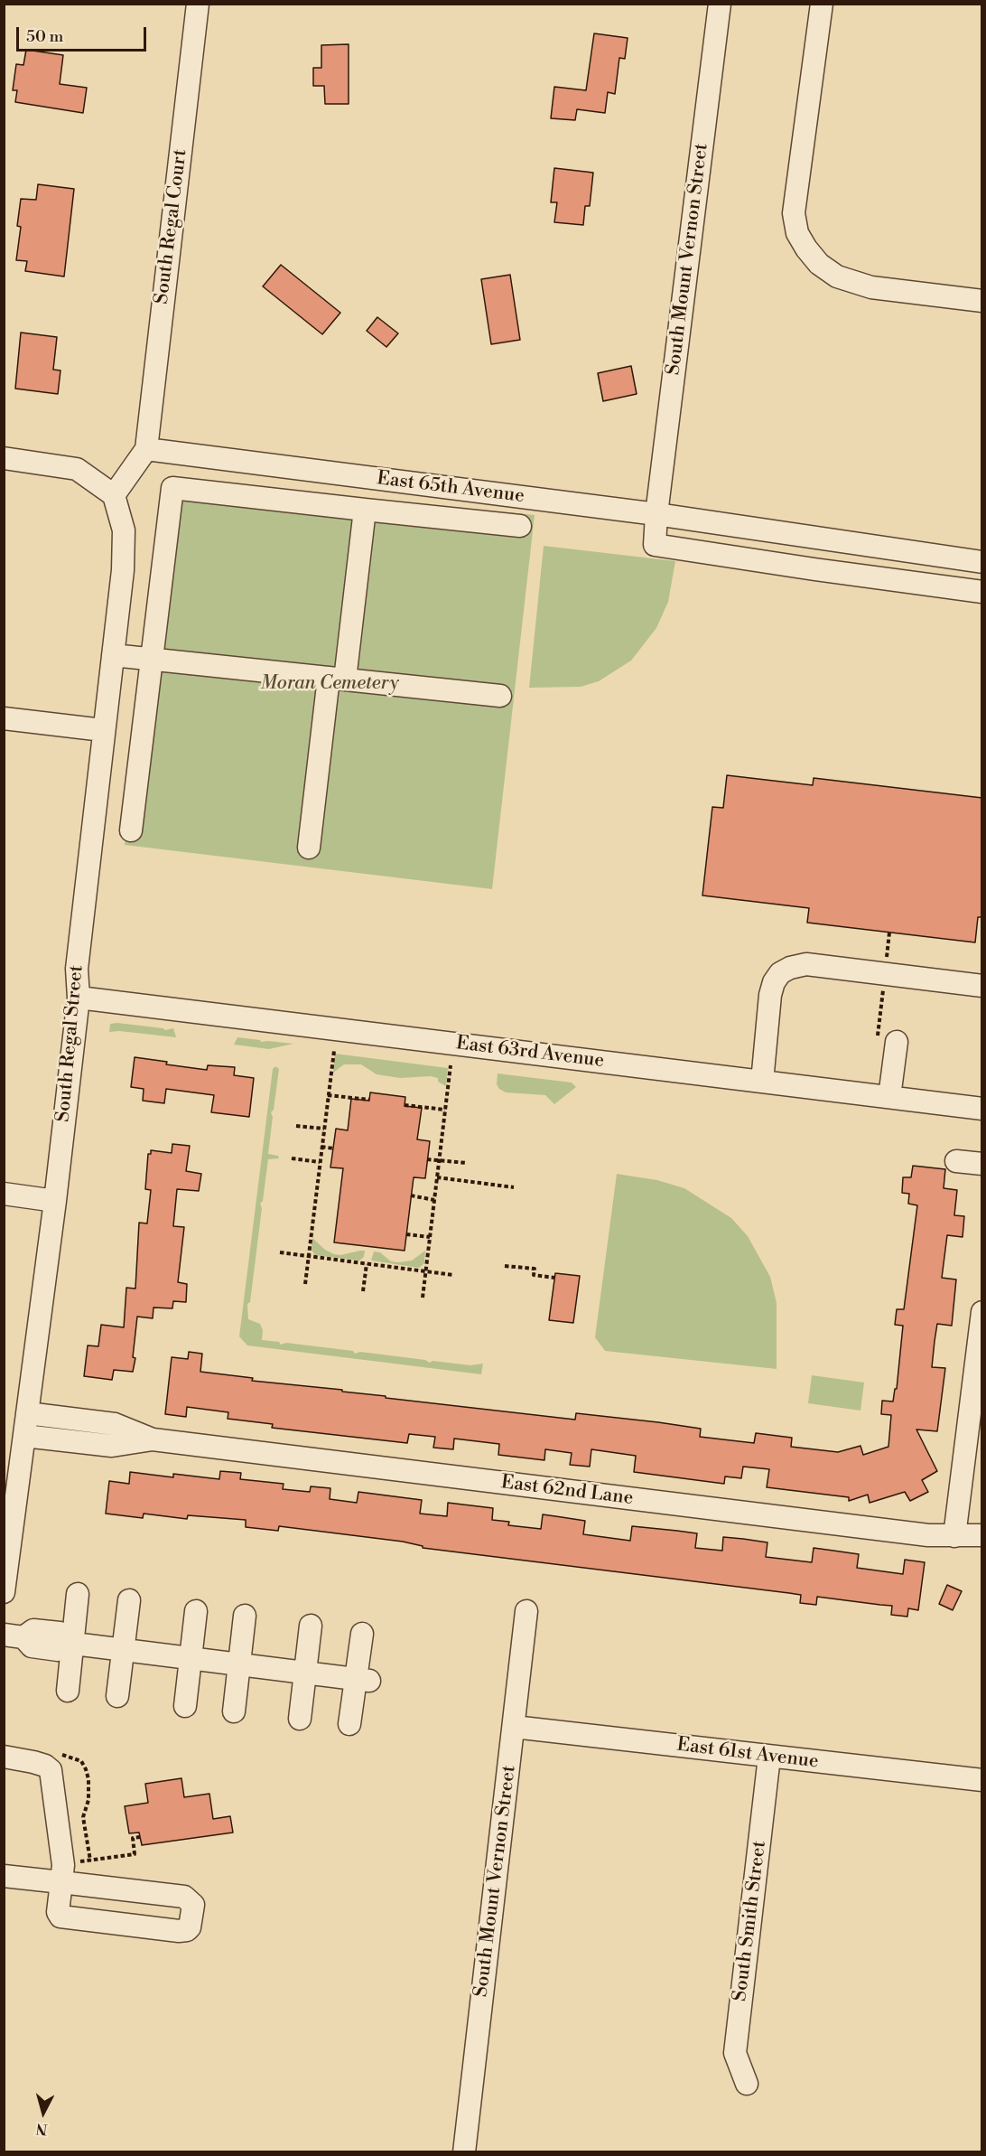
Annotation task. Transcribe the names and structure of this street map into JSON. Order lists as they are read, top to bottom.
{
  "streets": {
    "street": [
      "South Regal Court",
      "South Mount Vernon Street",
      "East 65th Avenue",
      "South Regal Street",
      "East 63rd Avenue",
      "East 62nd Lane",
      "East 61st Avenue",
      "South Smith Street"
    ]
  },
  "crossings": [
    ["South Regal Court", "East 65th Avenue"],
    ["South Mount Vernon Street", "East 65th Avenue"],
    ["South Mount Vernon Street", "East 61st Avenue"],
    ["South Regal Street", "East 63rd Avenue"],
    ["South Regal Street", "East 62nd Lane"],
    ["East 61st Avenue", "South Smith Street"]
  ],
  "parks": ["Moran Cemetery"],
  "scale_bar": "50 m",
  "north": "bottom"
}
